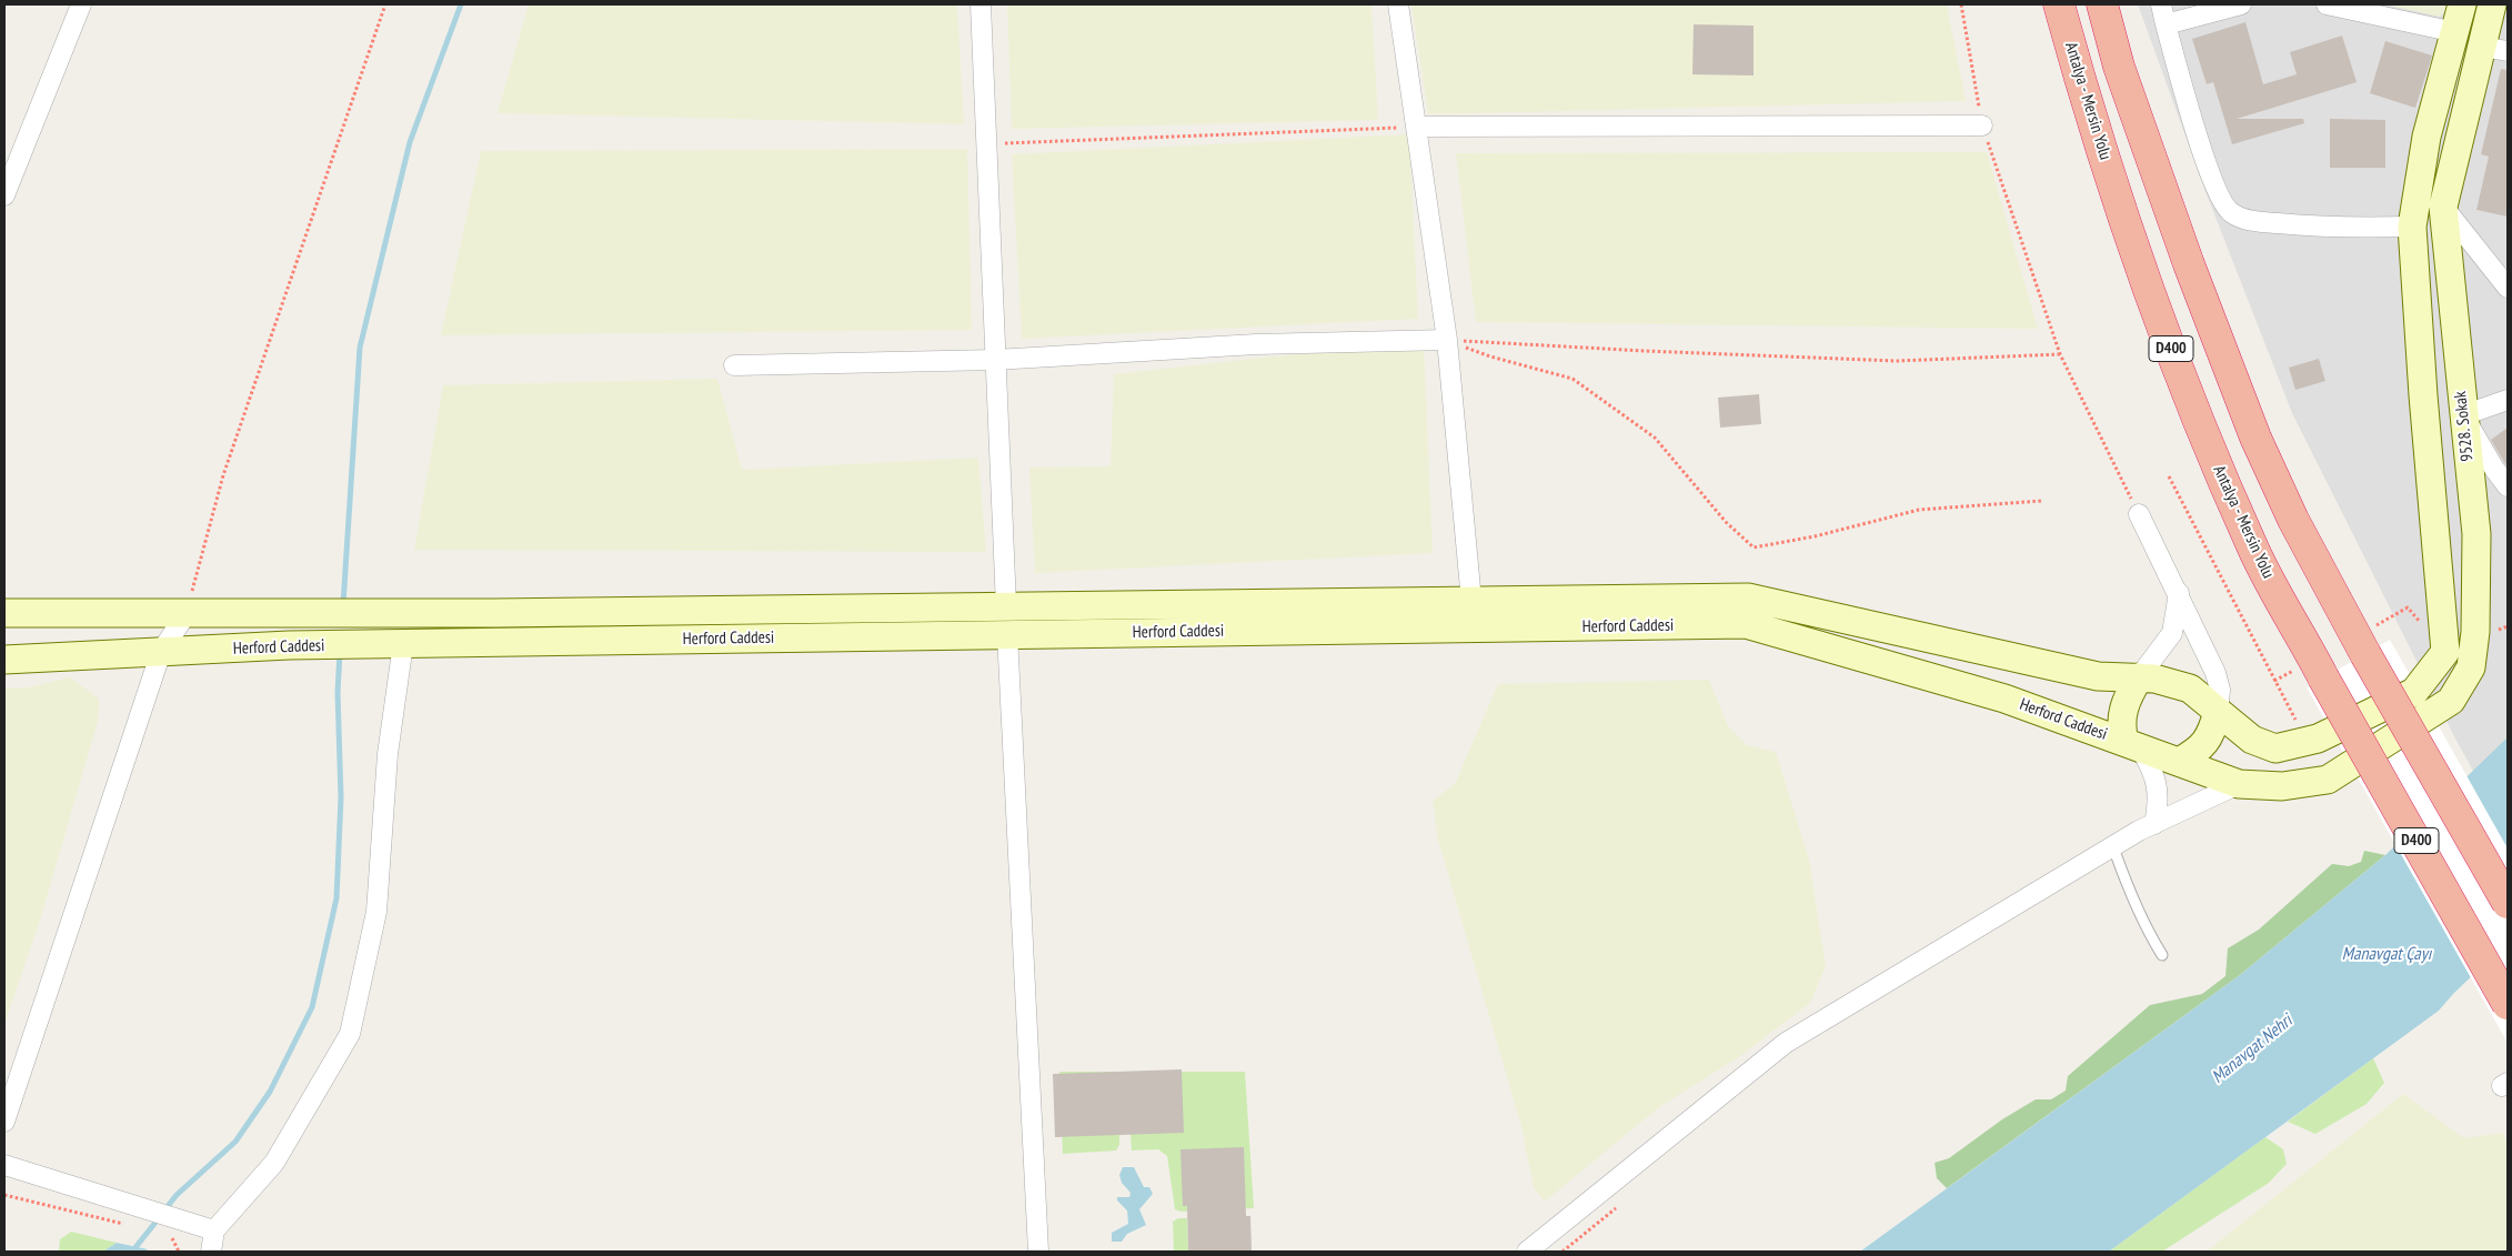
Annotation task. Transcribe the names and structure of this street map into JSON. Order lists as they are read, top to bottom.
{
  "streets": {
    "highway": ["Antalya - Mersin Yolu", "D400"],
    "main road": ["9528. Sokak", "Herford Caddesi"]
  },
  "crossings": [
    ["9528. Sokak", "Herford Caddesi"]
  ],
  "water": ["Manavgat Çayı", "Manavgat Nehri"]
}
